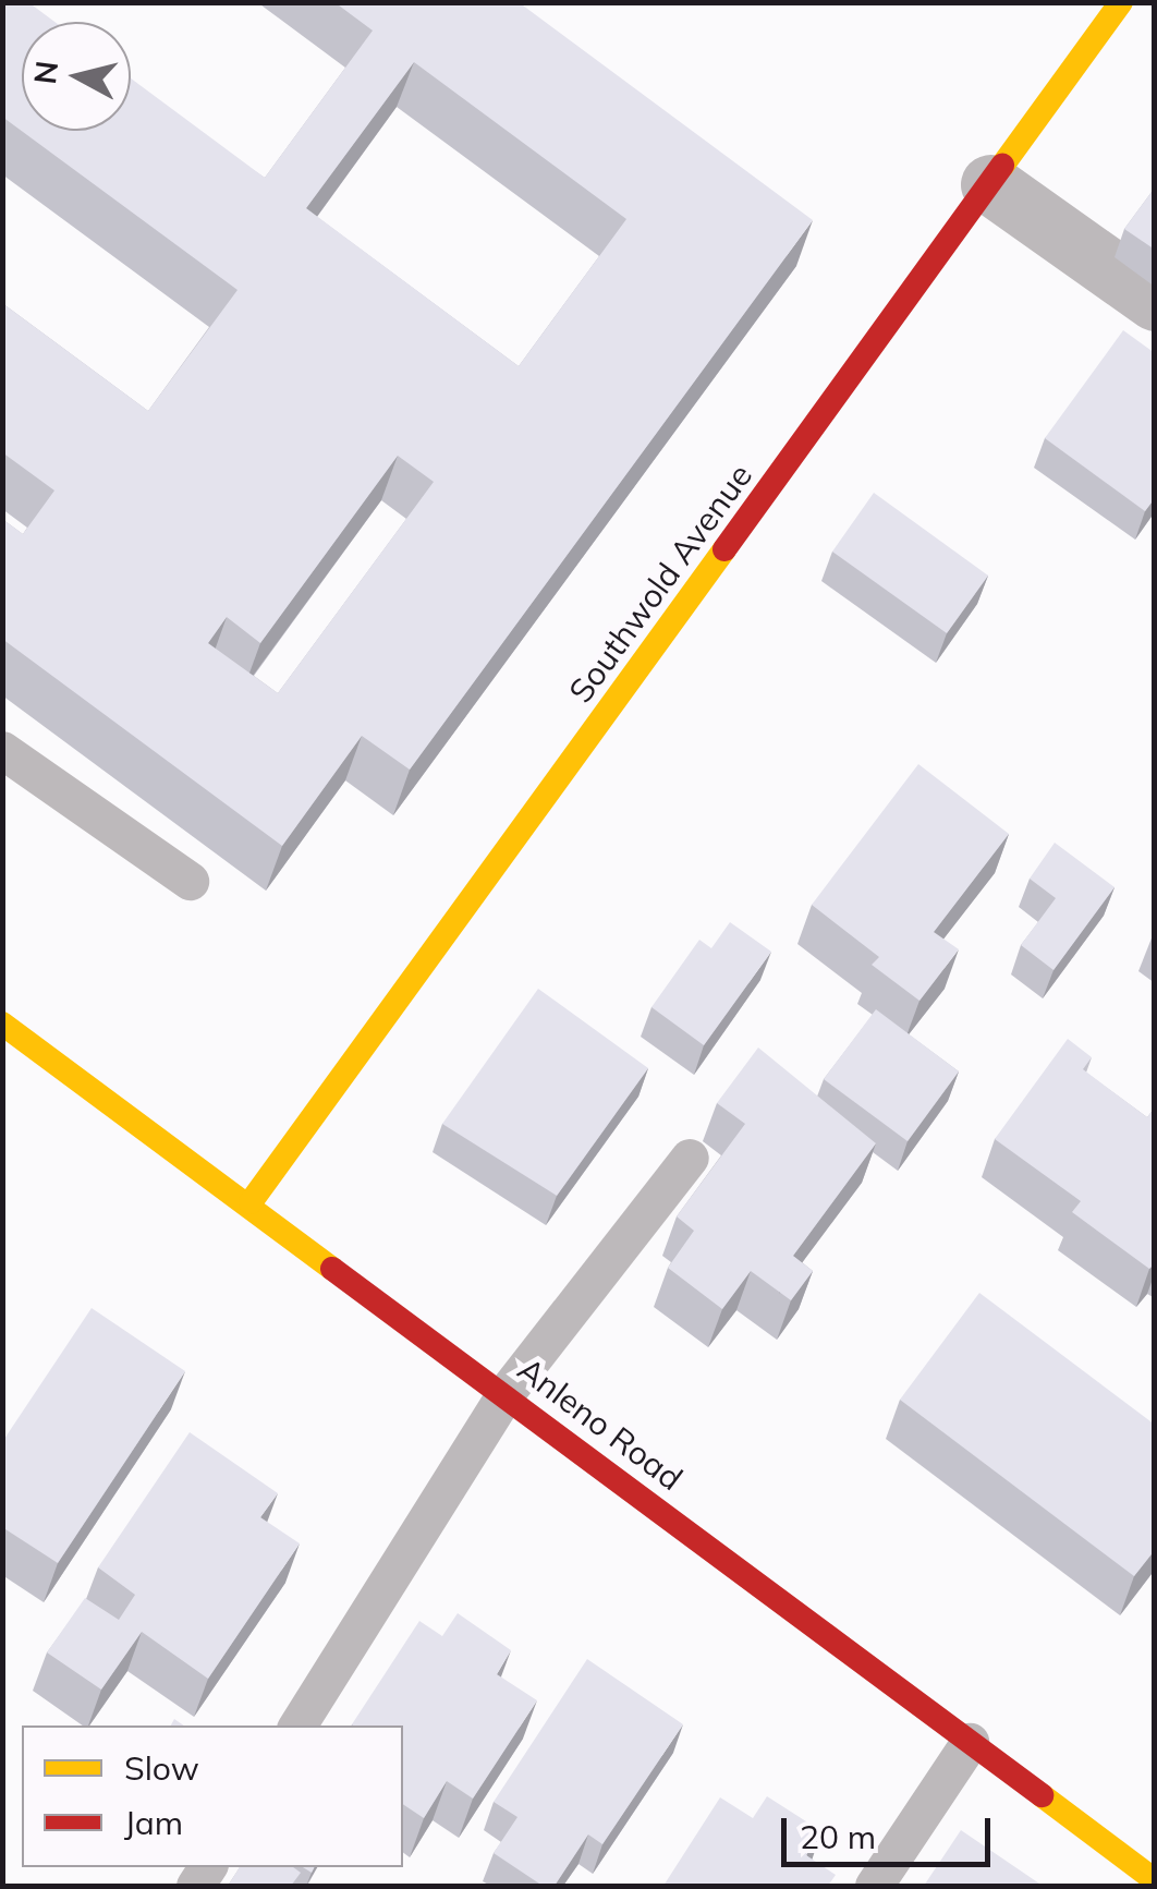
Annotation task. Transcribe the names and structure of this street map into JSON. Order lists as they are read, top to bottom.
{
  "streets": {
    "street": ["Southwold Avenue", "Anleno Road"]
  },
  "crossings": [
    ["Southwold Avenue", "Anleno Road"]
  ],
  "legend": ["Slow", "Jam"],
  "scale_bar": "20 m",
  "north": "left"
}
